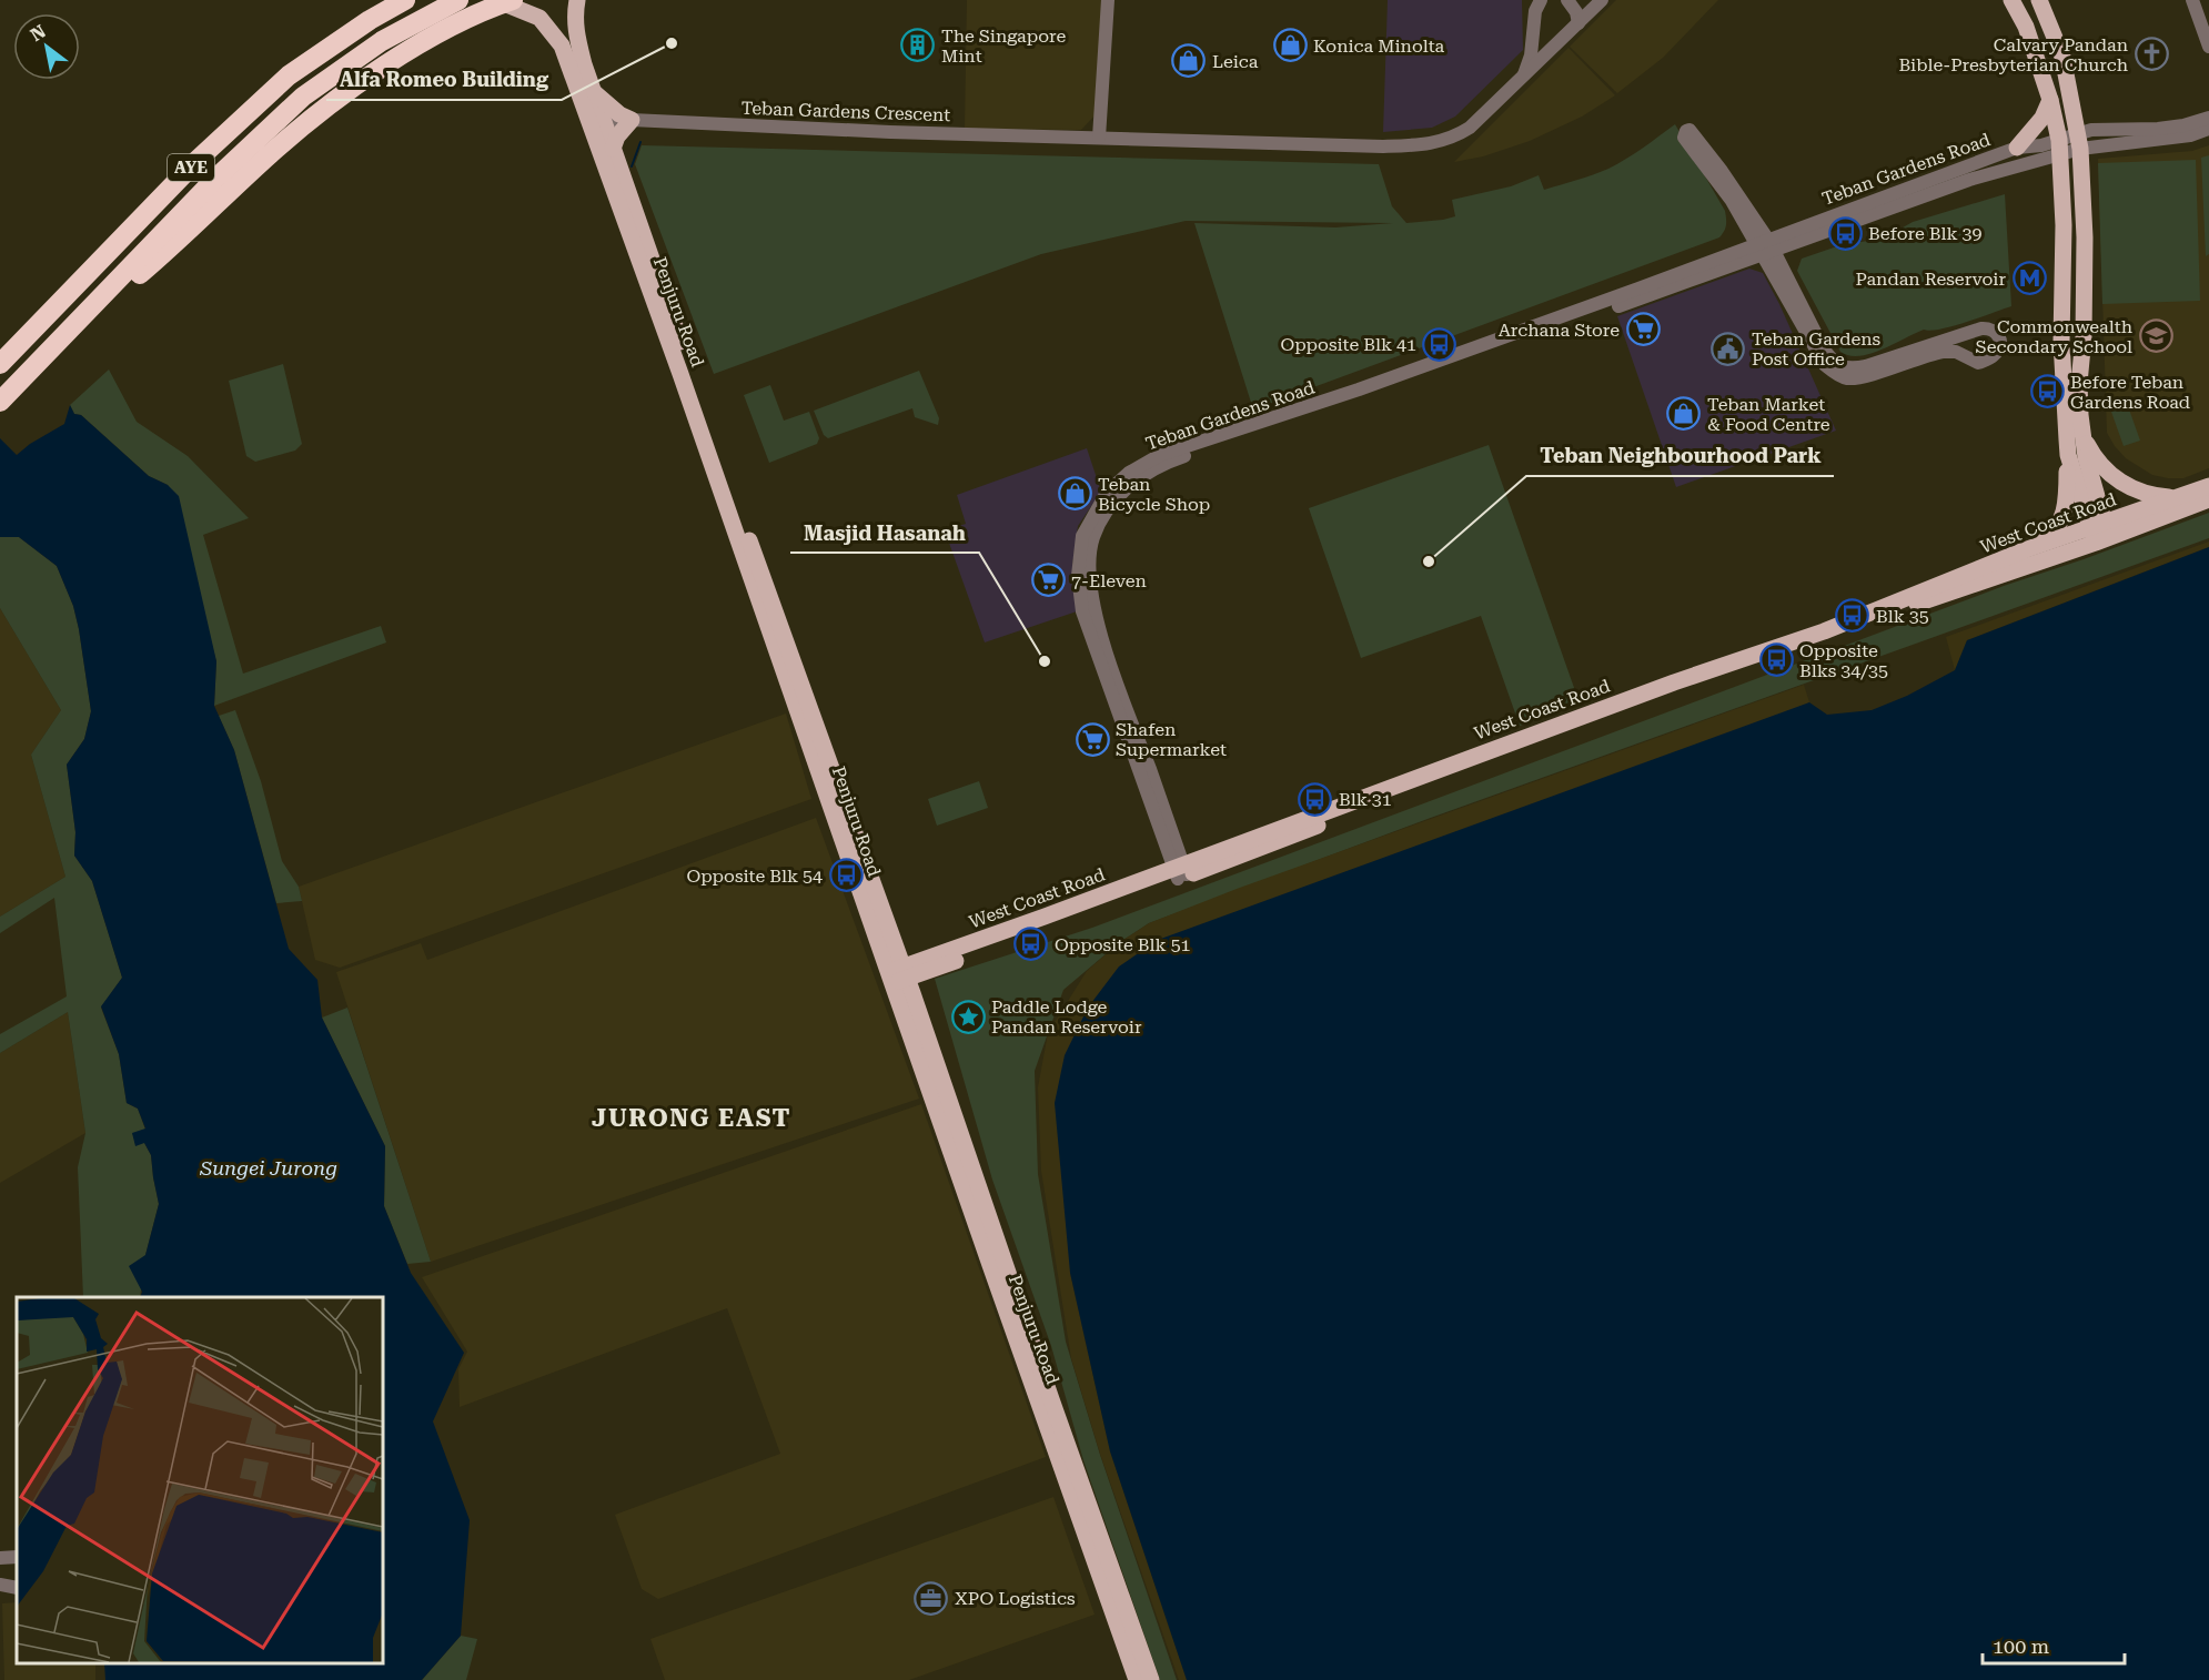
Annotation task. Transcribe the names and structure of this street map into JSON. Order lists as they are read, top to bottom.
{
  "streets": {
    "highway": ["AYE"],
    "main road": ["Penjuru Road", "West Coast Road"],
    "street": ["Teban Gardens Crescent", "Teban Gardens Road"]
  },
  "crossings": [
    ["Teban Gardens Crescent", "Penjuru Road"],
    ["Teban Gardens Road", "West Coast Road"],
    ["Penjuru Road", "West Coast Road"]
  ],
  "districts": ["JURONG EAST"],
  "water": ["Sungei Jurong"],
  "places": {
    "other": ["Alfa Romeo Building", "Teban Neighbourhood Park", "Masjid Hasanah"],
    "building": ["The Singapore Mint"],
    "shop": [
      "Konica Minolta",
      "Leica",
      "Teban Market & Food Centre",
      "Teban Bicycle Shop"
    ],
    "church": ["Calvary Pandan Bible-Presbyterian Church"],
    "bus stop": [
      "Before Blk 39",
      "Opposite Blk 41",
      "Before Teban Gardens Road",
      "Blk 35",
      "Opposite Blks 34/35",
      "Blk 31",
      "Opposite Blk 54",
      "Opposite Blk 51"
    ],
    "metro station": ["Pandan Reservoir"],
    "supermarket": ["Archana Store", "7-Eleven", "Shafen Supermarket"],
    "school or university": ["Commonwealth Secondary School"],
    "public building": ["Teban Gardens Post Office"],
    "place": ["Paddle Lodge Pandan Reservoir"],
    "office": ["XPO Logistics"]
  },
  "scale_bar": "100 m",
  "north": "top left"
}
